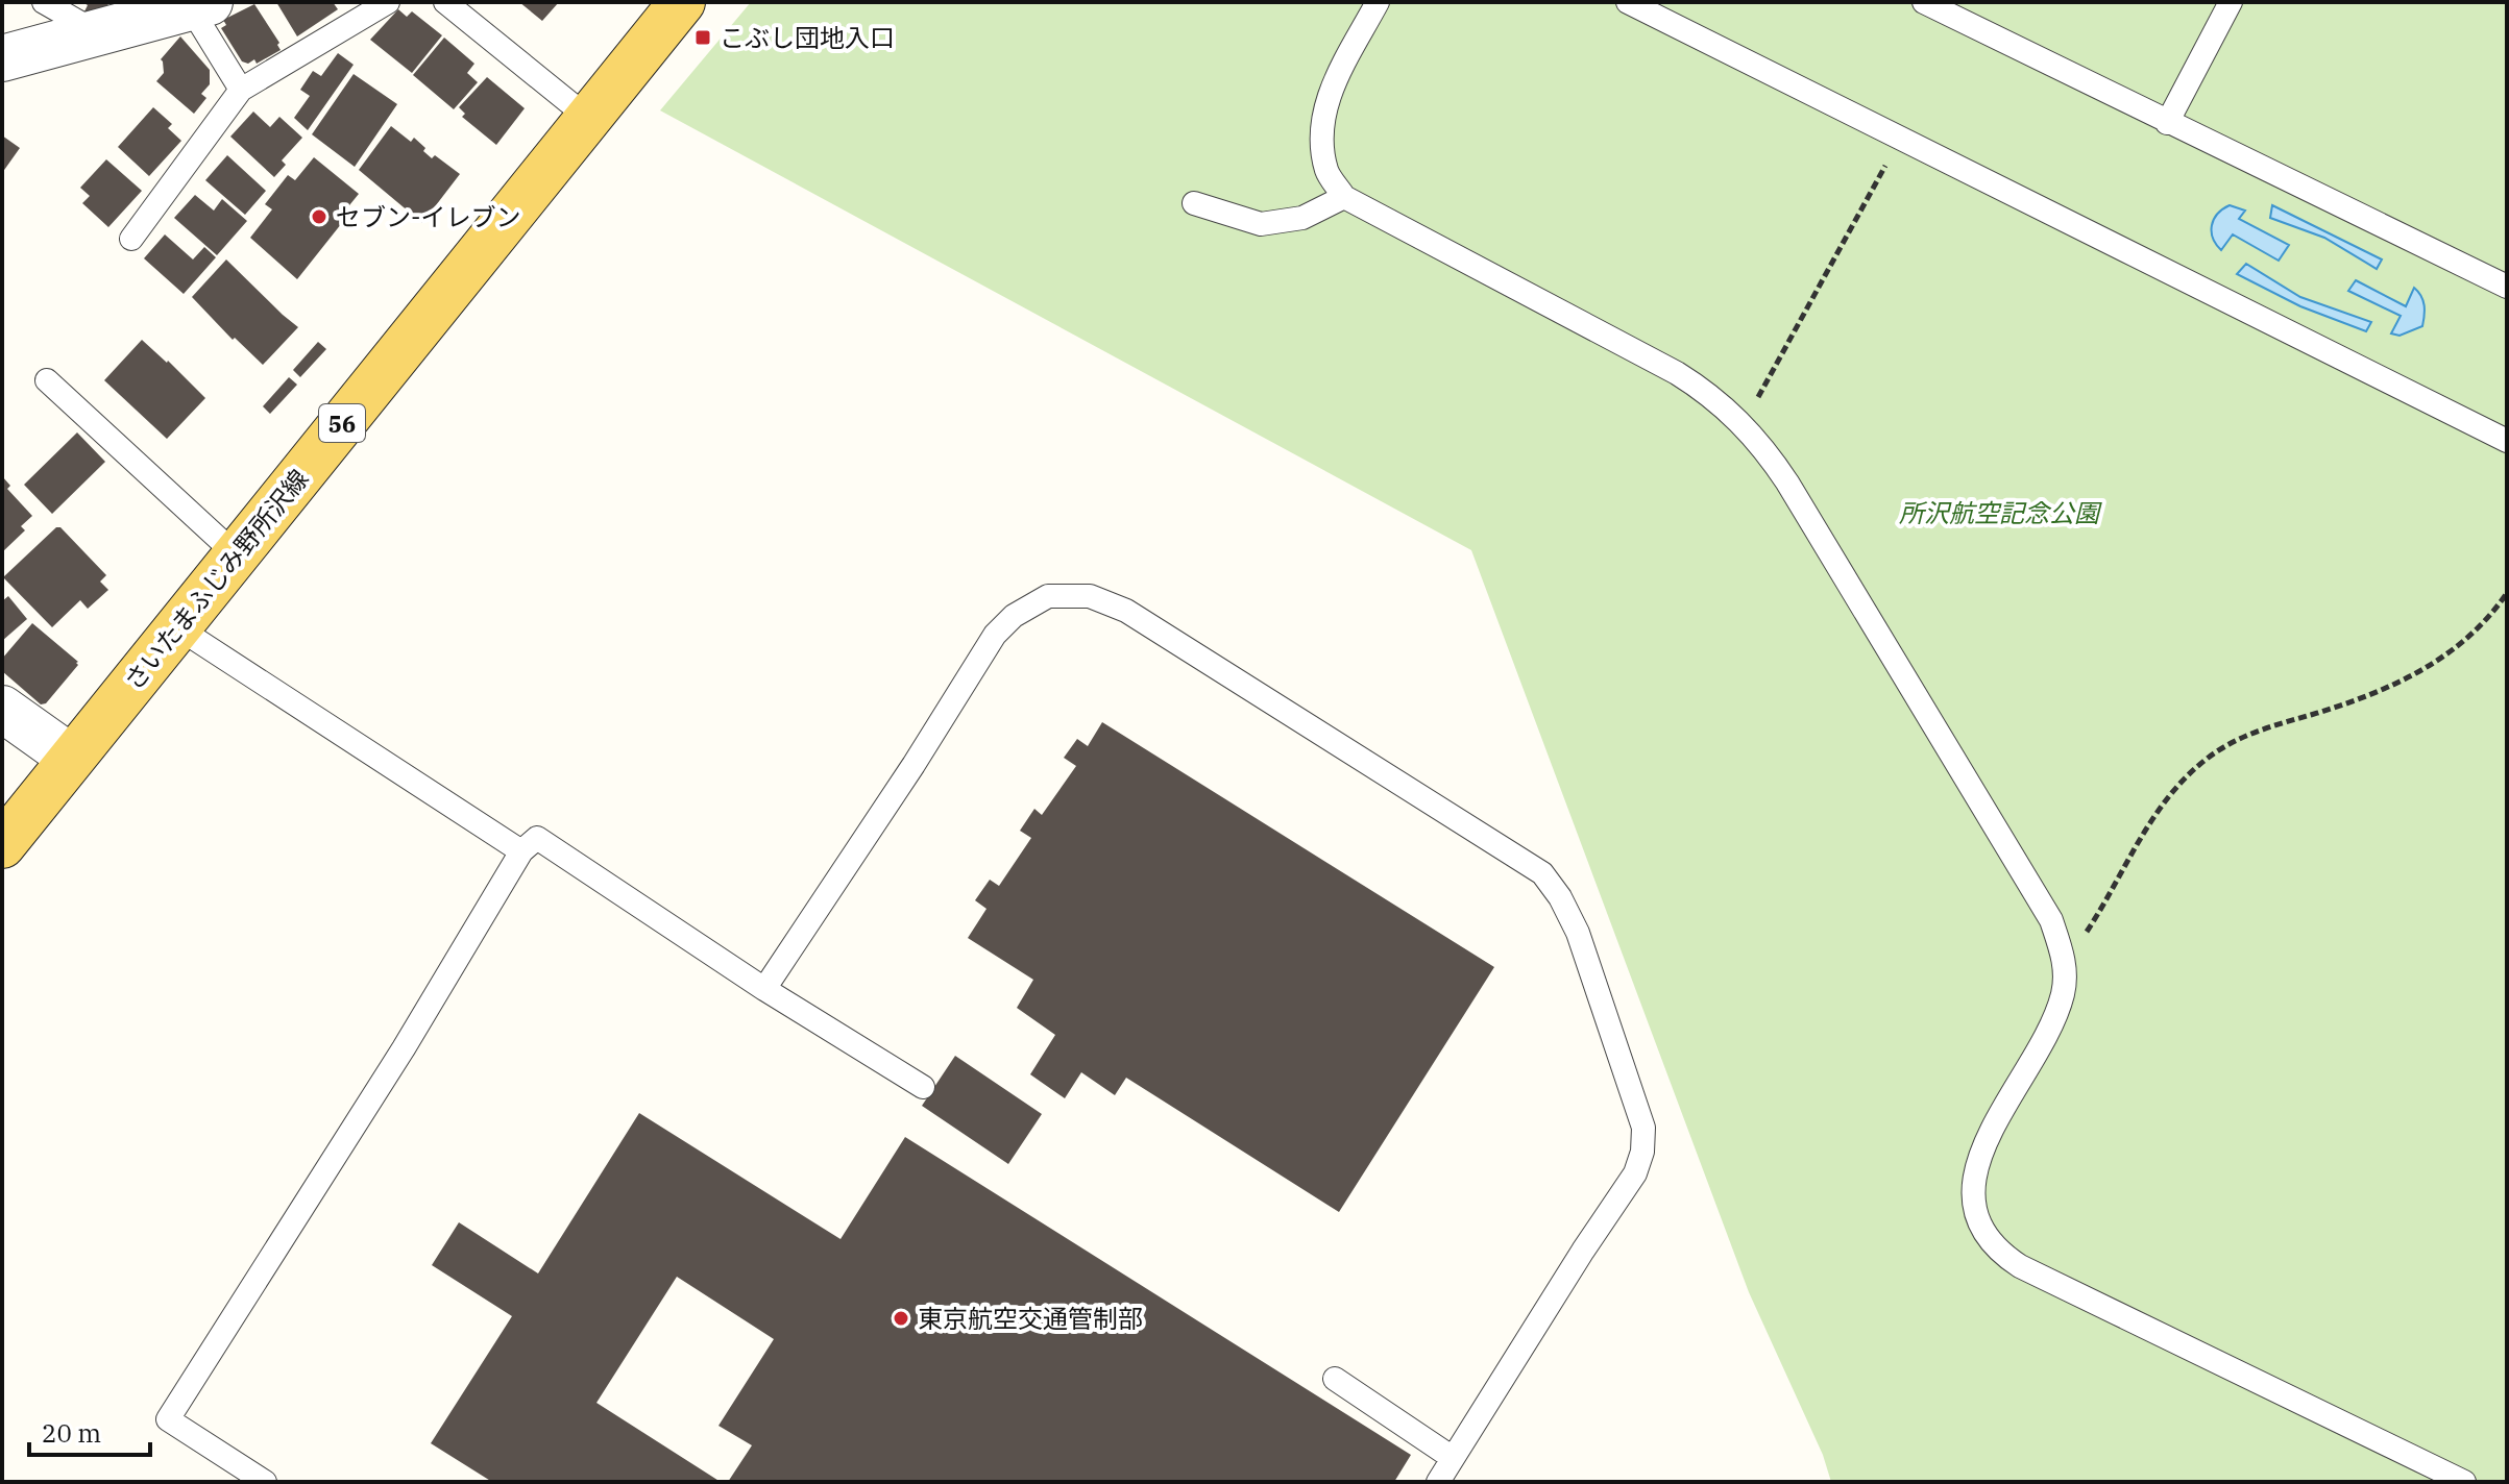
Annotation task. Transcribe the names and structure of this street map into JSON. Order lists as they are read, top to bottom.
{
  "streets": {
    "main road": ["56", "さいたまふじみ野所沢線"]
  },
  "parks": ["所沢航空記念公園"],
  "places": {
    "transit": ["こぶし団地入口"],
    "other": ["セブン-イレブン", "東京航空交通管制部"]
  },
  "scale_bar": "20 m"
}
